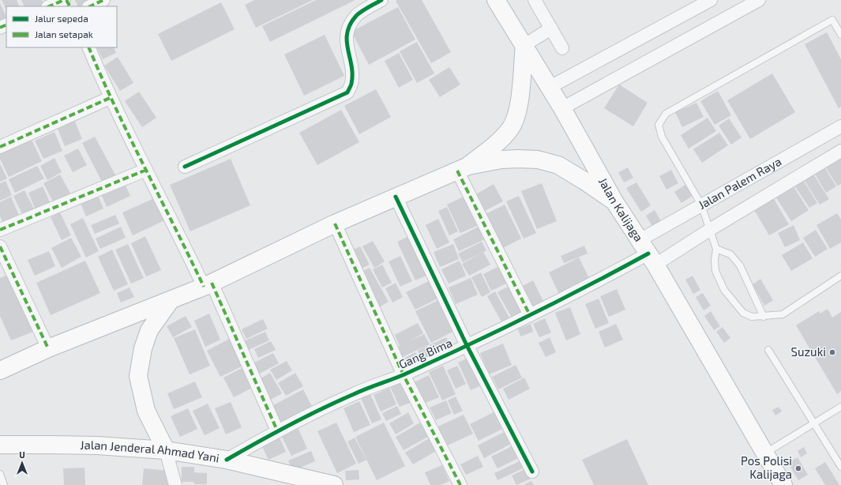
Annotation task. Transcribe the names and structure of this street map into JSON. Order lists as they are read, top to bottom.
{
  "streets": {
    "highway": ["Jalan Kalijaga", "Jalan Jenderal Ahmad Yani"],
    "street": ["Jalan Palem Raya", "Gang Bima"]
  },
  "crossings": [
    ["Jalan Palem Raya", "Jalan Kalijaga"],
    ["Jalan Palem Raya", "Gang Bima"],
    ["Jalan Kalijaga", "Gang Bima"],
    ["Gang Bima", "Jalan Jenderal Ahmad Yani"]
  ],
  "places": ["Suzuki", "Pos Polisi Kalijaga"],
  "legend": ["Jalur sepeda", "Jalan setapak"],
  "north": "top"
}
